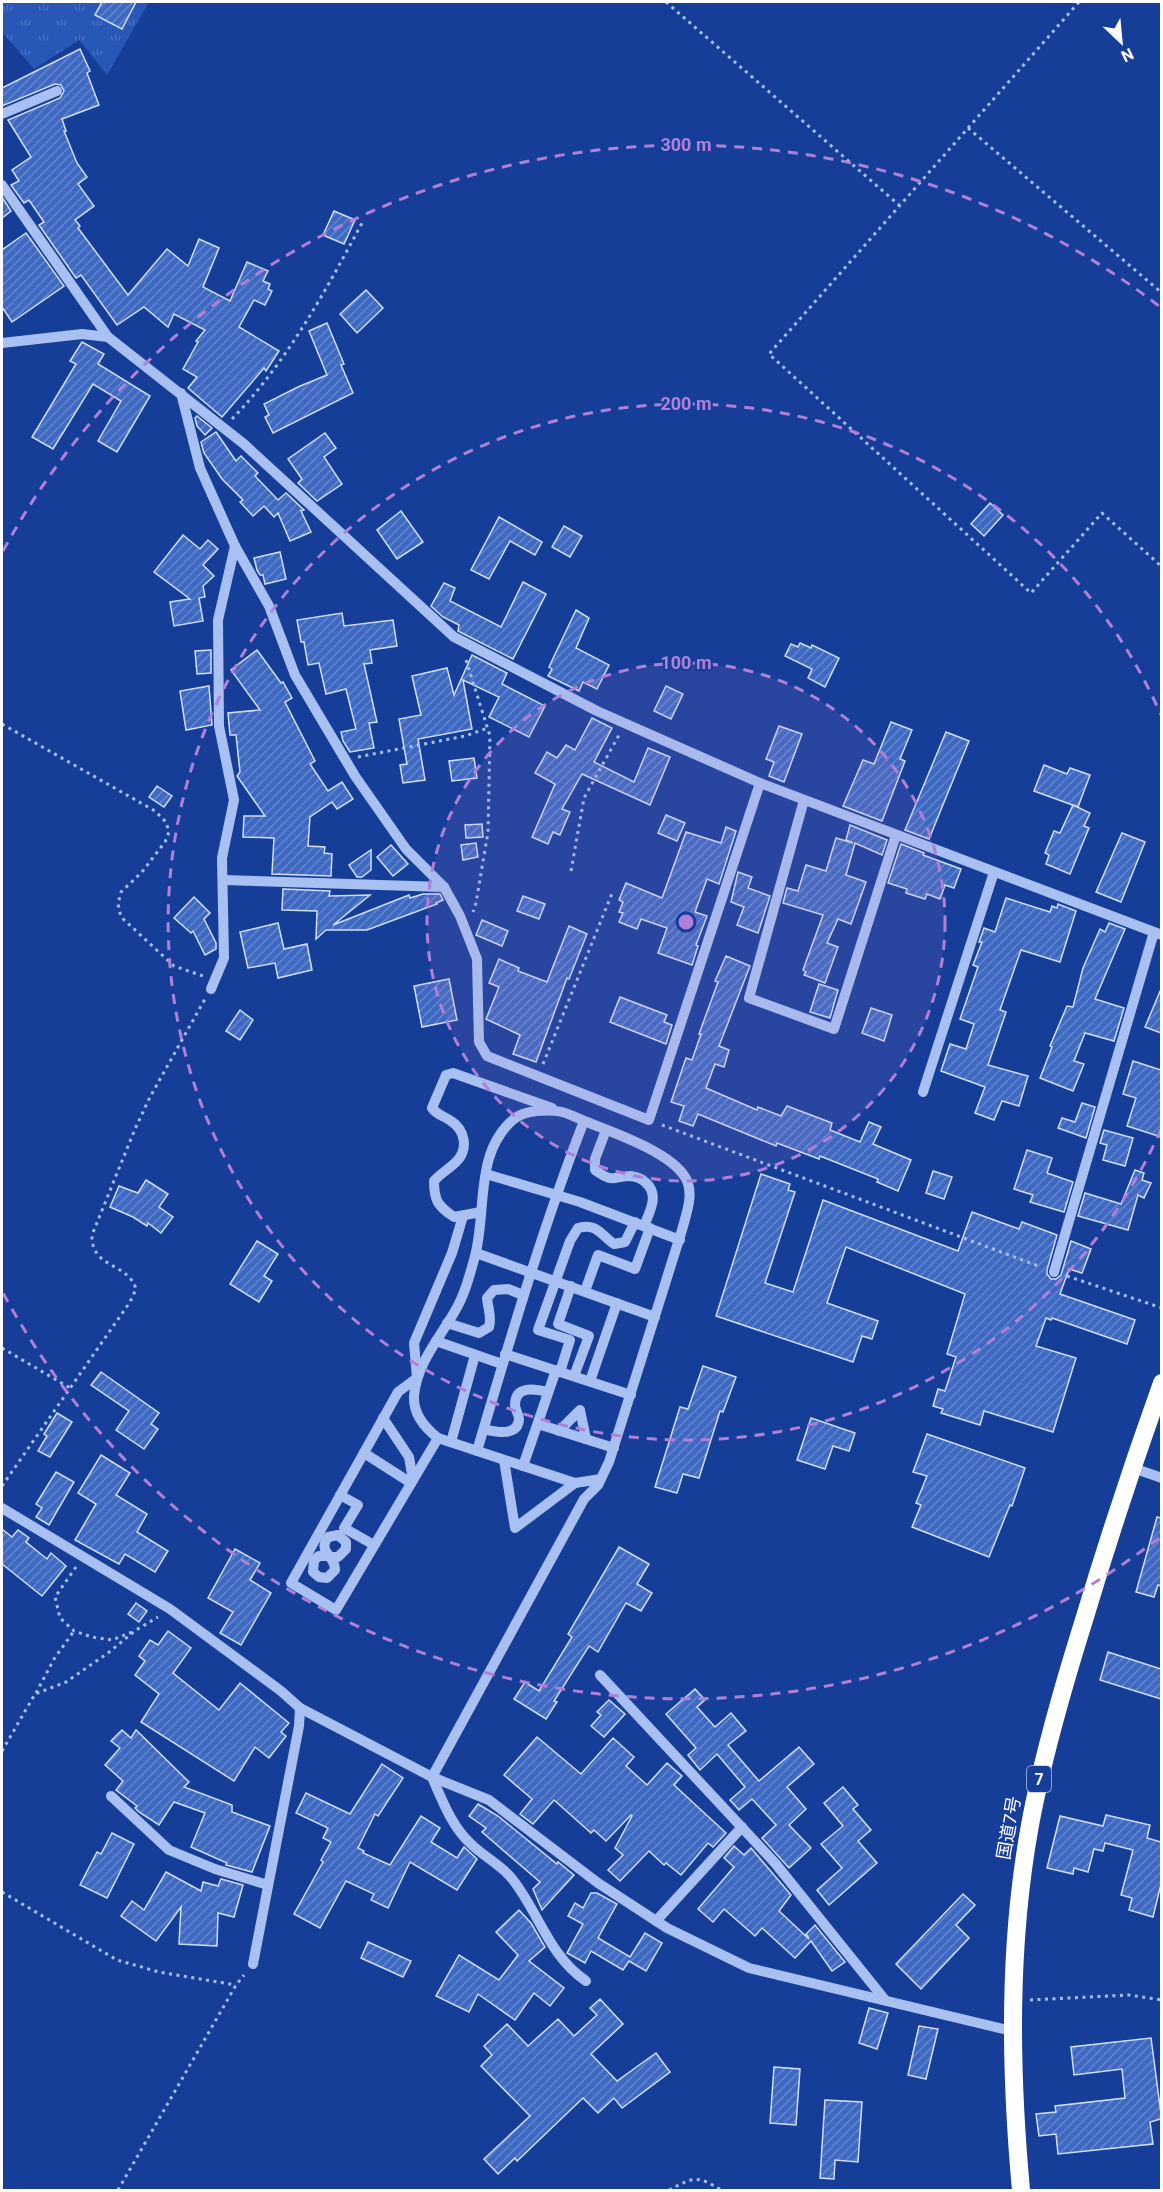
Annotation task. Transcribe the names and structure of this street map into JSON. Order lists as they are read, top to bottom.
{
  "streets": {
    "highway": ["7", "国道7号"]
  },
  "north": "bottom right",
  "rings": ["300 m", "200 m", "100 m"]
}
